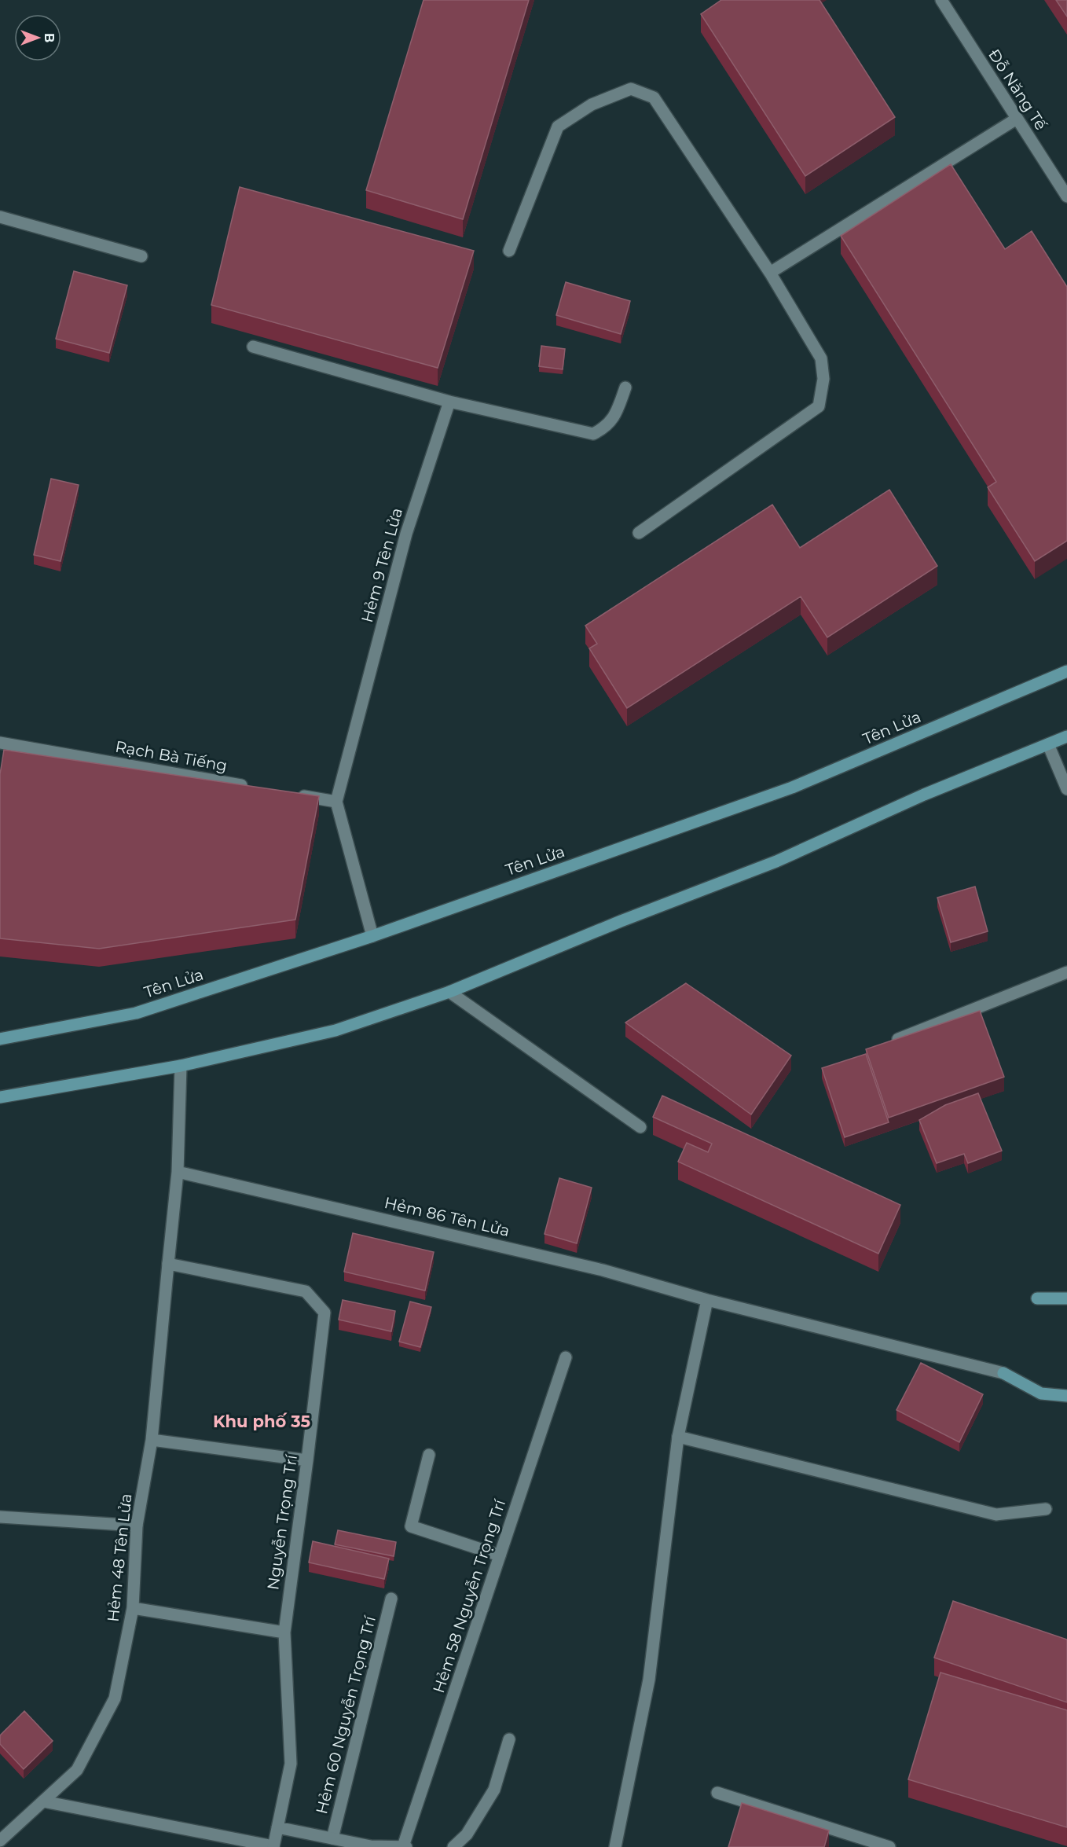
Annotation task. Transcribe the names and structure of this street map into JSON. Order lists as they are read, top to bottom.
{
  "streets": {
    "main road": ["Tên Lửa"],
    "street": [
      "Đỗ Năng Tế",
      "Hẻm 9 Tên Lửa",
      "Rạch Bà Tiếng",
      "Hẻm 86 Tên Lửa",
      "Nguyễn Trọng Trí",
      "Hẻm 48 Tên Lửa",
      "Hẻm 58 Nguyễn Trọng Trí",
      "Hẻm 60 Nguyễn Trọng Trí"
    ]
  },
  "crossings": [
    ["Hẻm 9 Tên Lửa", "Tên Lửa"],
    ["Nguyễn Trọng Trí", "Hẻm 48 Tên Lửa"],
    ["Nguyễn Trọng Trí", "Hẻm 58 Nguyễn Trọng Trí"],
    ["Hẻm 58 Nguyễn Trọng Trí", "Hẻm 60 Nguyễn Trọng Trí"]
  ],
  "districts": ["Khu phố 35"],
  "north": "right"
}
